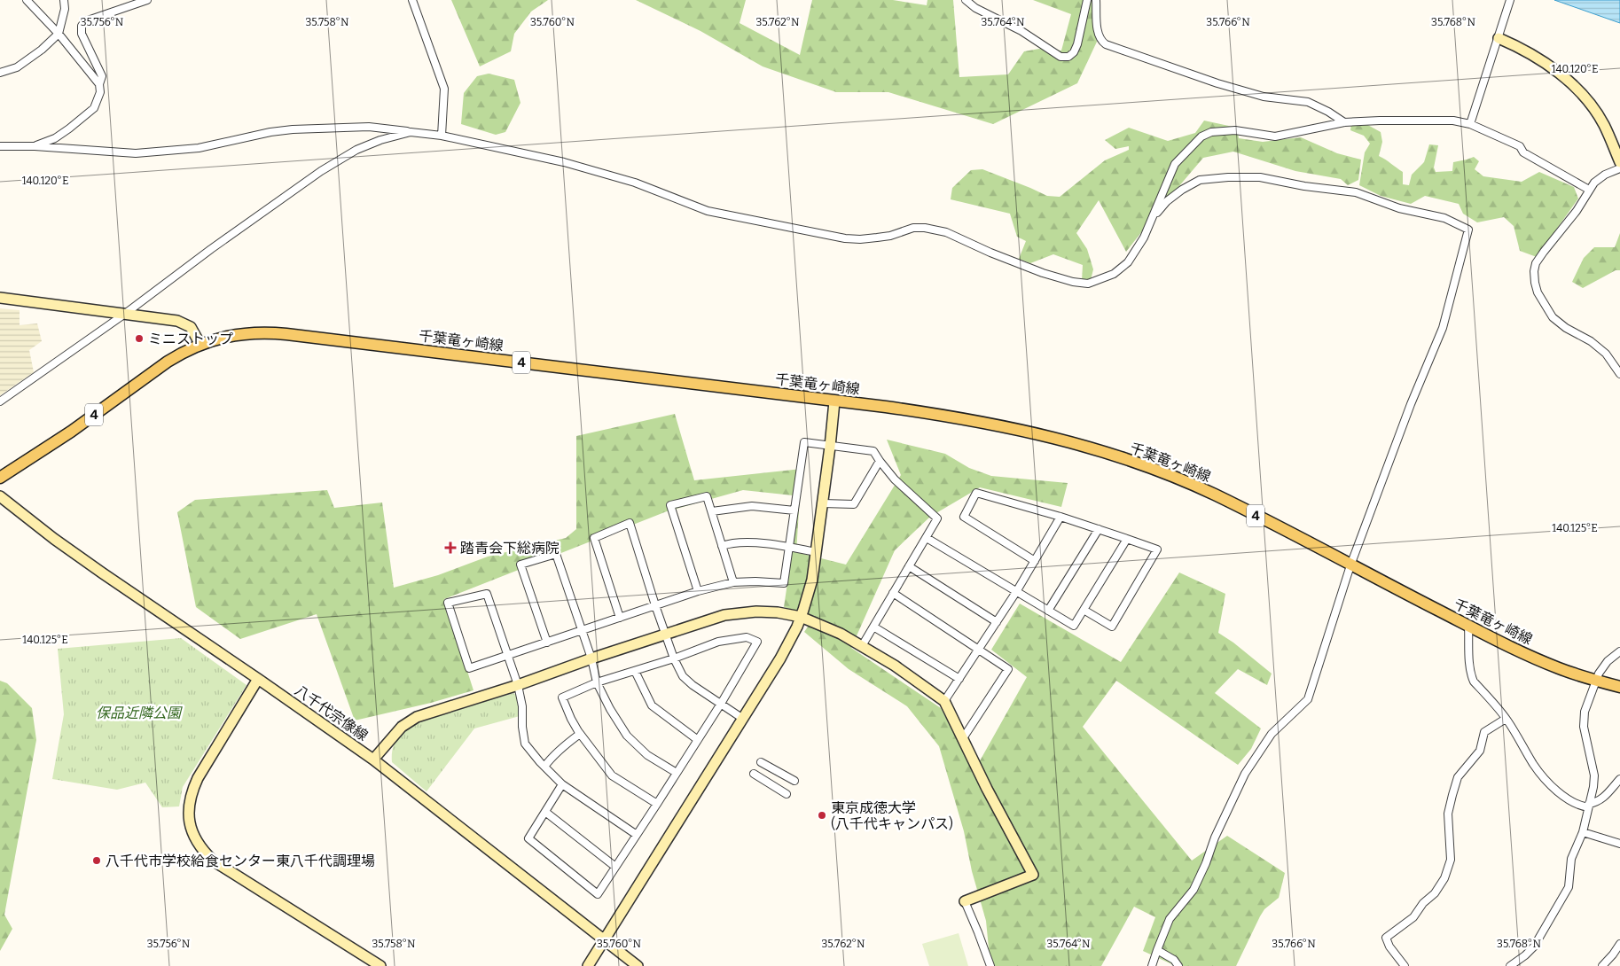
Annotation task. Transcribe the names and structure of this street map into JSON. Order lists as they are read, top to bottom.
{
  "streets": {
    "main road": ["千葉竜ヶ崎線", "4"],
    "street": ["八千代宗像線"]
  },
  "parks": ["保品近隣公園"],
  "places": {
    "other": ["ミニストップ", "東京成徳大学 (八千代キャンパス)", "八千代市学校給食センター東八千代調理場"],
    "health": ["踏青会下総病院"]
  },
  "coordinates": [
    "35.756°N",
    "35.758°N",
    "35.760°N",
    "35.762°N",
    "35.764°N",
    "35.766°N",
    "35.768°N",
    "140.120°E",
    "140.125°E"
  ]
}
